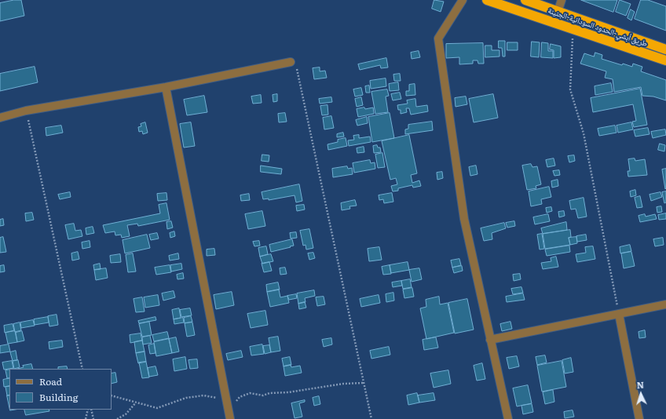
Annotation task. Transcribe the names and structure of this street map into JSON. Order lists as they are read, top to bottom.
{
  "streets": {
    "highway": ["طريق أبشي-الحدود السودانية-الجنينة"]
  },
  "legend": ["Road", "Building"],
  "north": "top"
}
